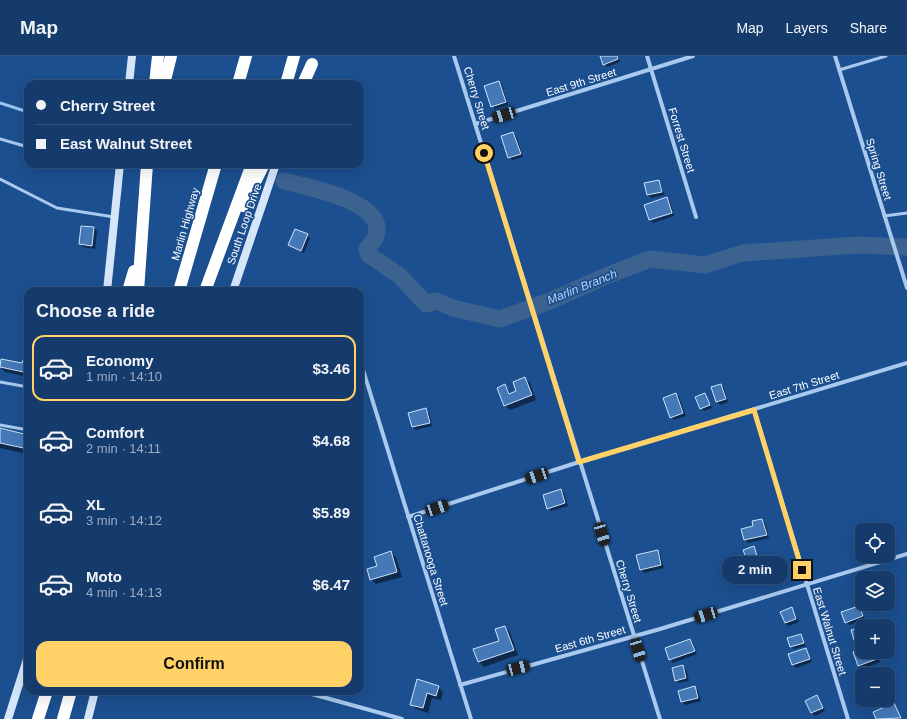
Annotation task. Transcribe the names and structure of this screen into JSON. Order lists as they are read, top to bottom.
{
  "streets": {
    "highway": ["Marlin Highway"],
    "street": [
      "East 9th Street",
      "Cherry Street",
      "Forrest Street",
      "Spring Street",
      "South Loop Drive",
      "East 7th Street",
      "Chattanooga Street",
      "East Walnut Street",
      "East 6th Street"
    ]
  },
  "crossings": [
    ["East 9th Street", "Cherry Street"],
    ["East 9th Street", "Forrest Street"],
    ["Cherry Street", "East 7th Street"],
    ["Cherry Street", "East 6th Street"],
    ["East 7th Street", "Chattanooga Street"],
    ["East 7th Street", "East Walnut Street"],
    ["Chattanooga Street", "East 6th Street"],
    ["East Walnut Street", "East 6th Street"]
  ],
  "water": ["Marlin Branch"],
  "page": {
    "header": "Map",
    "nav": ["Map", "Layers", "Share"],
    "banner": ["Cherry Street", "East Walnut Street"],
    "heading": "Choose a ride",
    "list": [
      {
        "name": "Economy",
        "note": "1 min · 14:10",
        "value": "$3.46"
      },
      {
        "name": "Comfort",
        "note": "2 min · 14:11",
        "value": "$4.68"
      },
      {
        "name": "XL",
        "note": "3 min · 14:12",
        "value": "$5.89"
      },
      {
        "name": "Moto",
        "note": "4 min · 14:13",
        "value": "$6.47"
      }
    ],
    "map_buttons": ["+", "−"],
    "bubble": "2 min",
    "buttons": "Confirm"
  }
}
